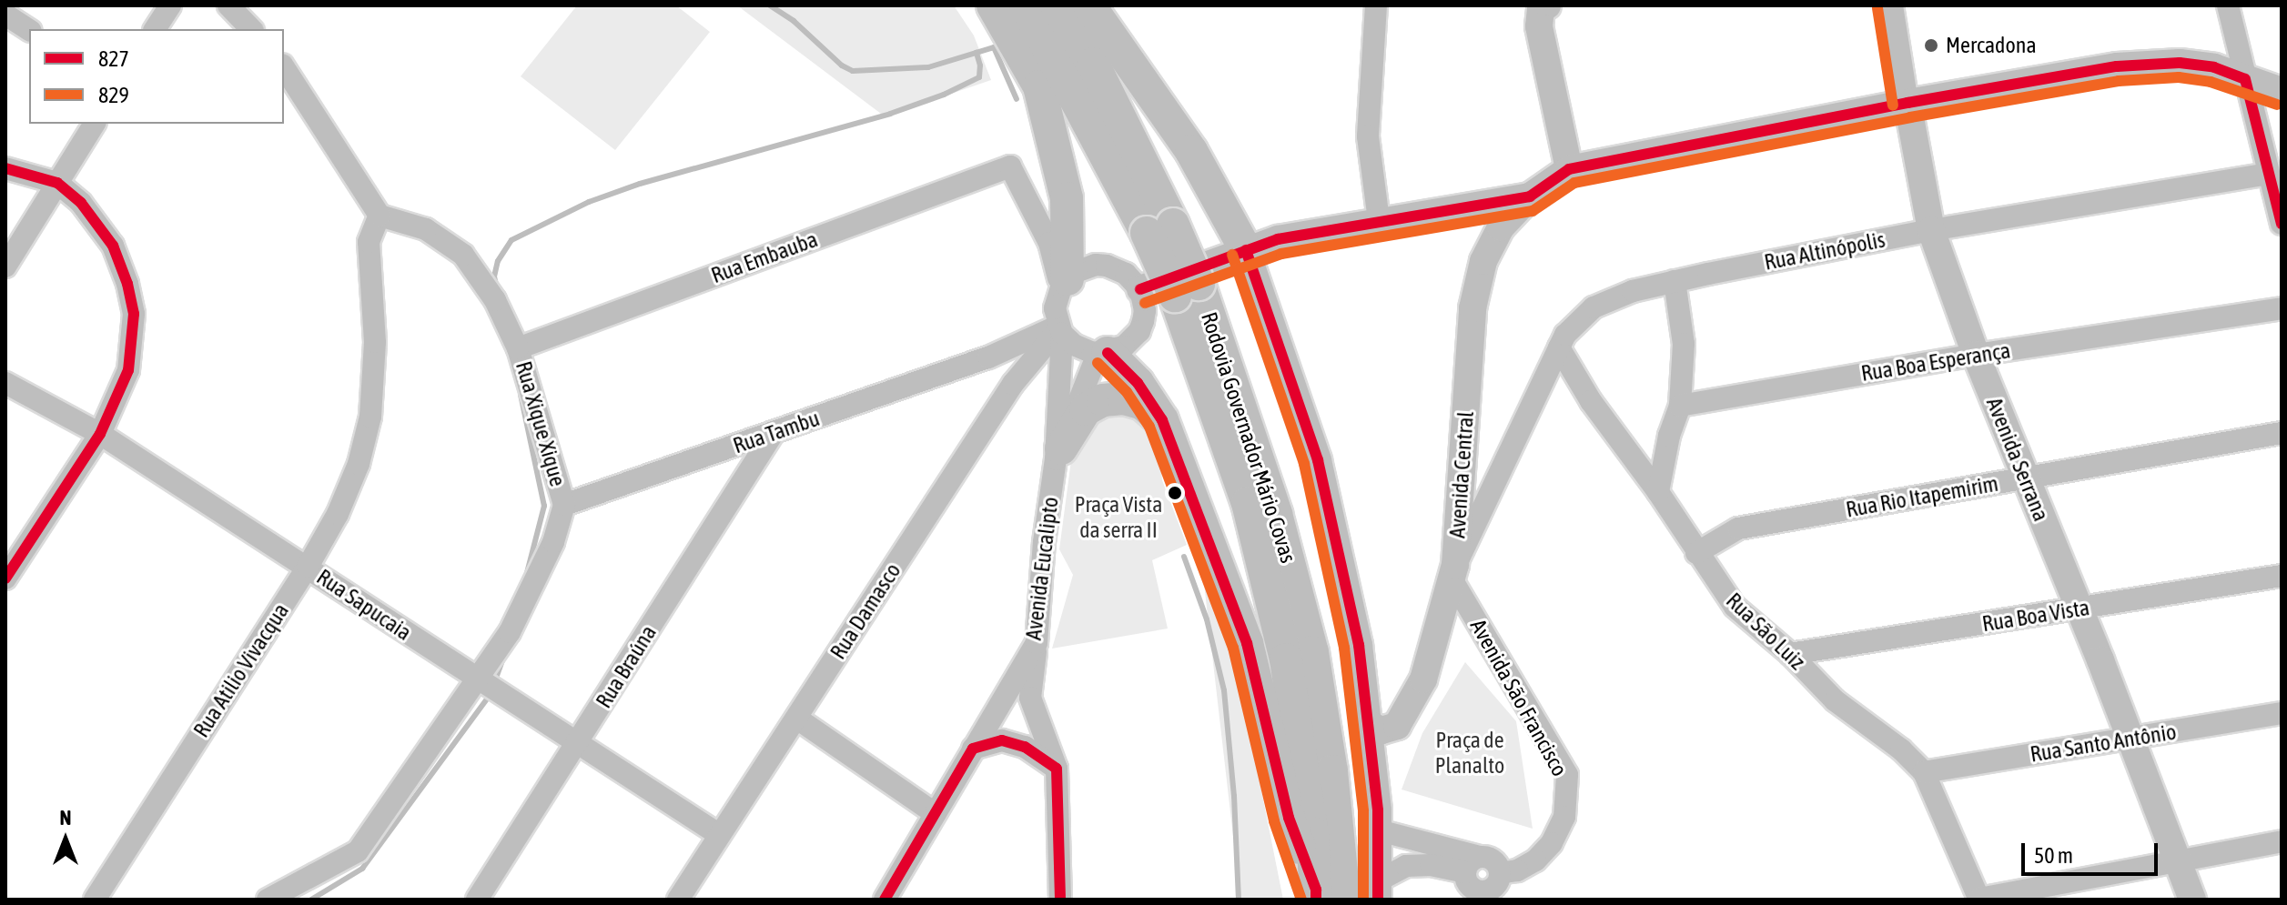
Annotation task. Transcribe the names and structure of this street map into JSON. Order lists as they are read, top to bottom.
{
  "streets": {
    "main road": ["Rodovia Governador Mário Covas"],
    "street": [
      "Rua Altinópolis",
      "Rua Embauba",
      "Rua Boa Esperança",
      "Rua Xique Xique",
      "Rua Tambu",
      "Avenida Serrana",
      "Avenida Central",
      "Rua Rio Itapemirim",
      "Avenida Eucalipto",
      "Rua Sapucaia",
      "Rua Damasco",
      "Rua Boa Vista",
      "Rua São Luiz",
      "Rua Braúna",
      "Rua Atilio Vivacqua",
      "Avenida São Francisco",
      "Rua Santo Antônio"
    ]
  },
  "crossings": [
    ["Rua Altinópolis", "Avenida Serrana"],
    ["Rua Altinópolis", "Avenida Central"],
    ["Rua Altinópolis", "Rua São Luiz"],
    ["Rua Altinópolis", "Avenida São Francisco"],
    ["Rua Embauba", "Rua Xique Xique"],
    ["Rua Embauba", "Rua Tambu"],
    ["Rua Embauba", "Avenida Eucalipto"],
    ["Rua Embauba", "Rua Damasco"],
    ["Rua Boa Esperança", "Avenida Serrana"],
    ["Rua Xique Xique", "Rua Tambu"],
    ["Rua Xique Xique", "Rua Sapucaia"],
    ["Rua Xique Xique", "Rua Atilio Vivacqua"],
    ["Rua Tambu", "Avenida Eucalipto"],
    ["Rua Tambu", "Rua Damasco"],
    ["Rua Tambu", "Rua Braúna"],
    ["Avenida Serrana", "Rua Rio Itapemirim"],
    ["Avenida Serrana", "Rua Boa Vista"],
    ["Avenida Serrana", "Rua Santo Antônio"],
    ["Avenida Central", "Avenida São Francisco"],
    ["Rua Rio Itapemirim", "Rua São Luiz"],
    ["Avenida Eucalipto", "Rua Damasco"],
    ["Rua Sapucaia", "Rua Damasco"],
    ["Rua Sapucaia", "Rua Braúna"],
    ["Rua Sapucaia", "Rua Atilio Vivacqua"],
    ["Rua Boa Vista", "Rua São Luiz"],
    ["Rua São Luiz", "Rua Santo Antônio"]
  ],
  "parks": ["Praça Vista da serra II", "Praça de Planalto"],
  "places": ["Mercadona"],
  "lines": ["transit line 829", "transit line 827"],
  "legend": ["827", "829"],
  "scale_bar": "50 m",
  "north": "top"
}
